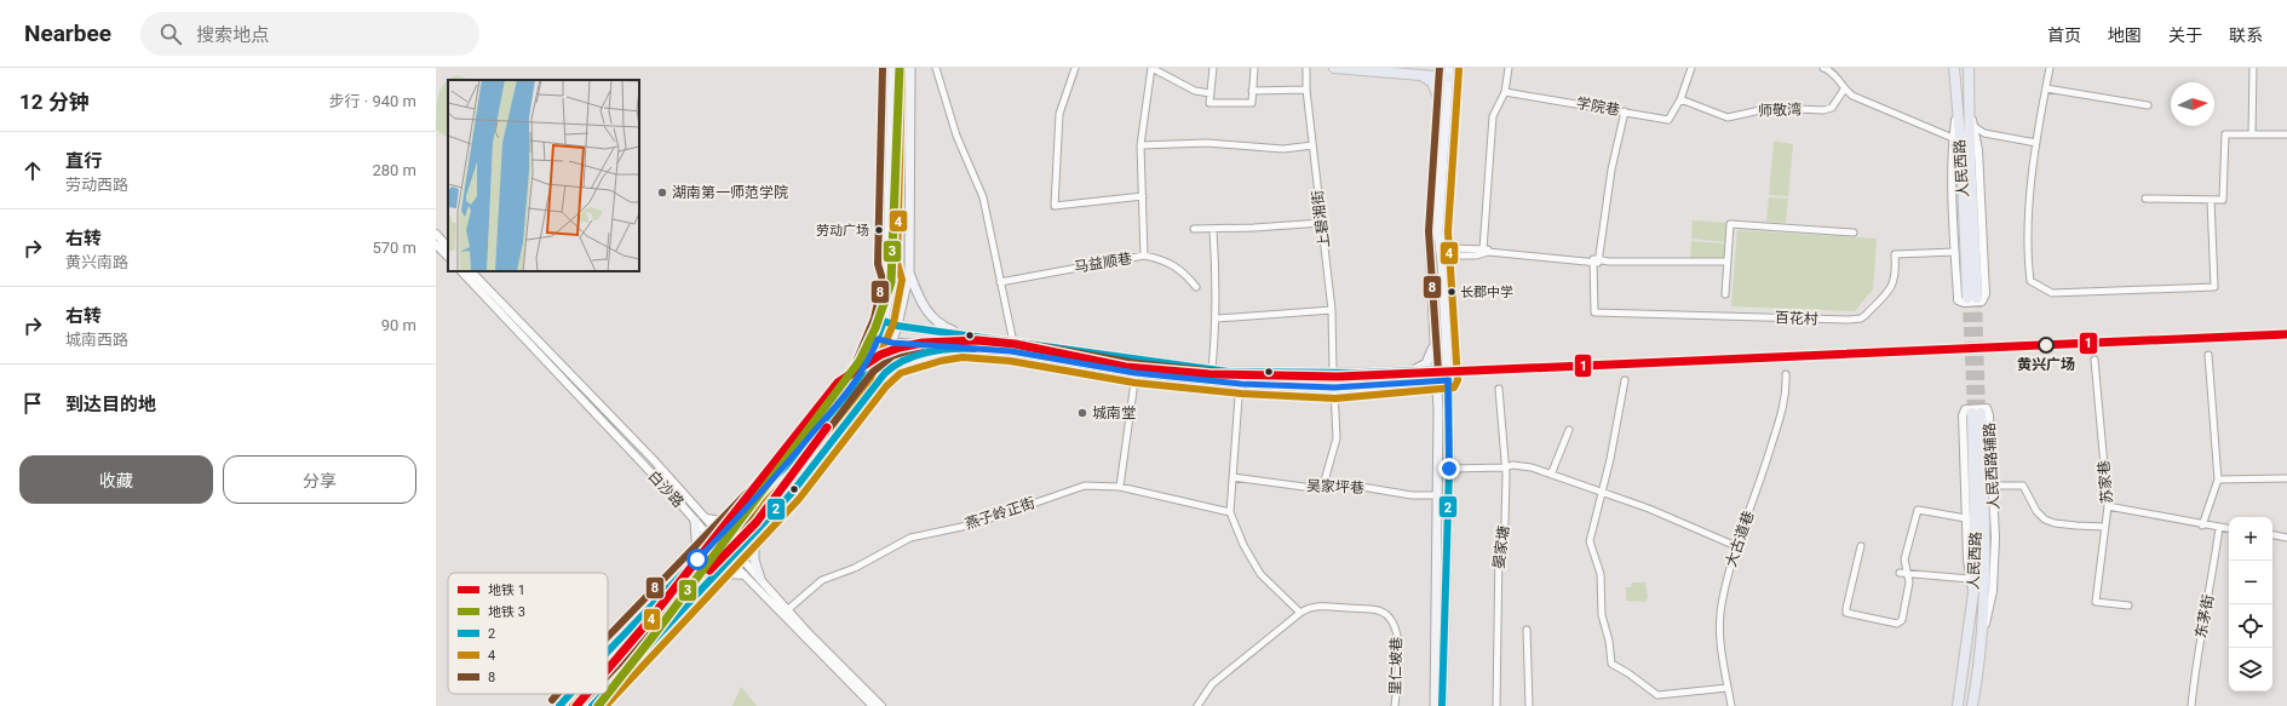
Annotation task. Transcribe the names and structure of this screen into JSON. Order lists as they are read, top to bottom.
{
  "streets": {
    "main road": ["人民西路"],
    "street": [
      "学院巷",
      "师敬湾",
      "上碧湘街",
      "马益顺巷",
      "百花村",
      "人民西路辅路",
      "苏家巷",
      "吴家坪巷",
      "白沙路",
      "燕子岭正街",
      "大古道巷",
      "晏家塘",
      "东茅街",
      "里仁坡巷"
    ]
  },
  "crossings": [
    ["学院巷", "师敬湾"],
    ["人民西路", "人民西路辅路"],
    ["白沙路", "燕子岭正街"]
  ],
  "places": [
    "湖南第一师范学院",
    "劳动广场",
    "长郡中学",
    "黄兴广场",
    "城南堂"
  ],
  "lines": [
    "metro line 3",
    "transit line 4",
    "transit line 8",
    "transit line 2",
    "metro line 1"
  ],
  "legend": [
    "地铁 1",
    "地铁 3",
    "2",
    "4",
    "8"
  ],
  "north": "right",
  "page": {
    "header": "Nearbee",
    "search": "搜索地点",
    "nav": [
      "首页",
      "地图",
      "关于",
      "联系"
    ],
    "heading": ["12 分钟", "步行 · 940 m"],
    "list": [
      ["直行", "劳动西路", "280 m"],
      ["右转", "黄兴南路", "570 m"],
      ["右转", "城南西路", "90 m"],
      "到达目的地"
    ],
    "buttons": ["收藏", "分享"],
    "map_buttons": ["+", "−"]
  }
}
